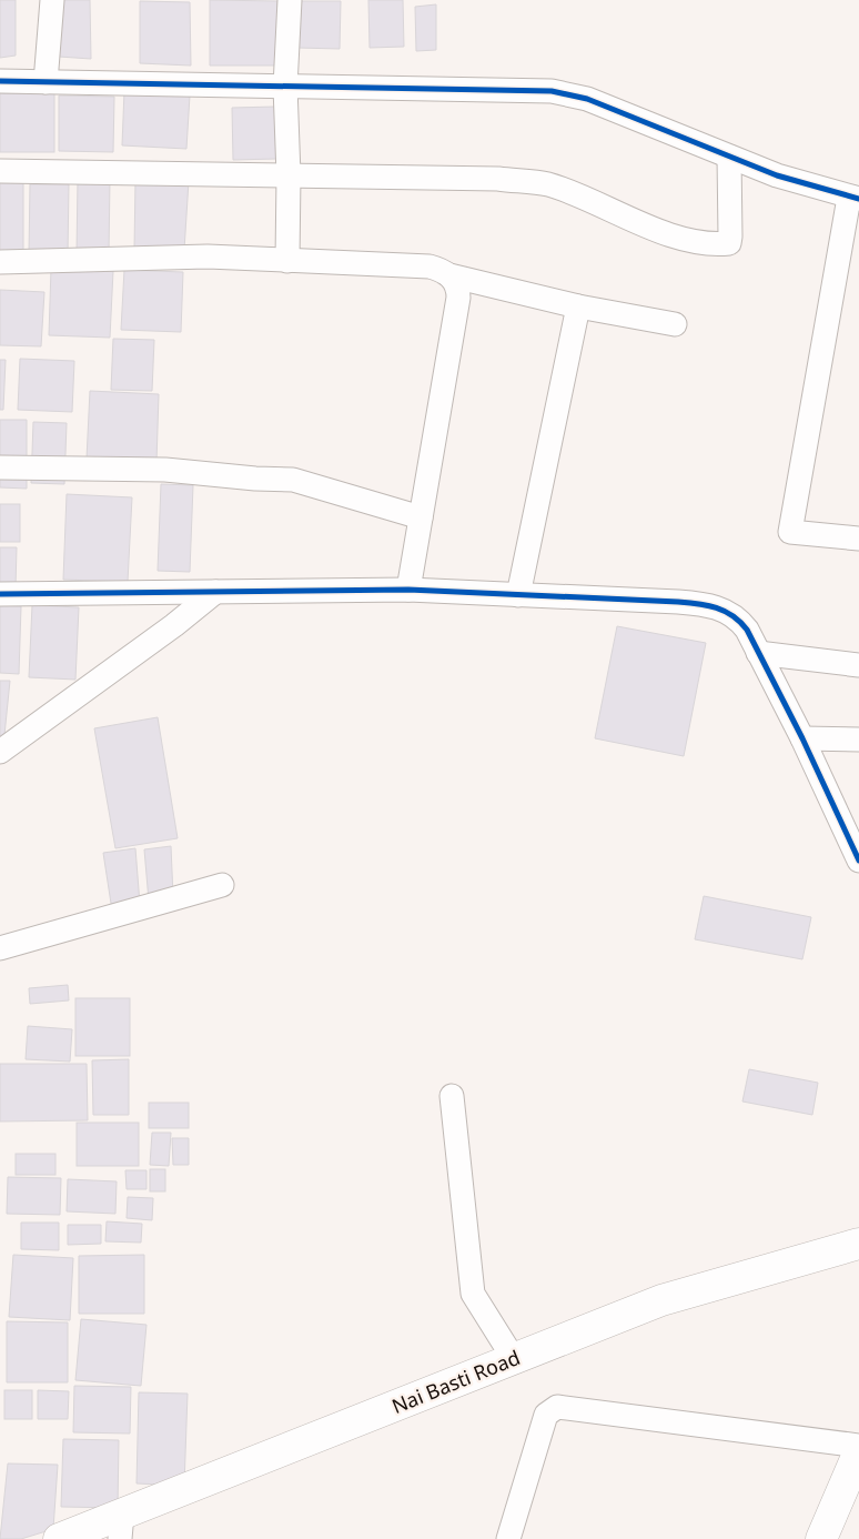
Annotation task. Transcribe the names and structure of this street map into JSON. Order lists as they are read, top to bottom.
{
  "streets": {
    "street": ["Nai Basti Road"]
  }
}
